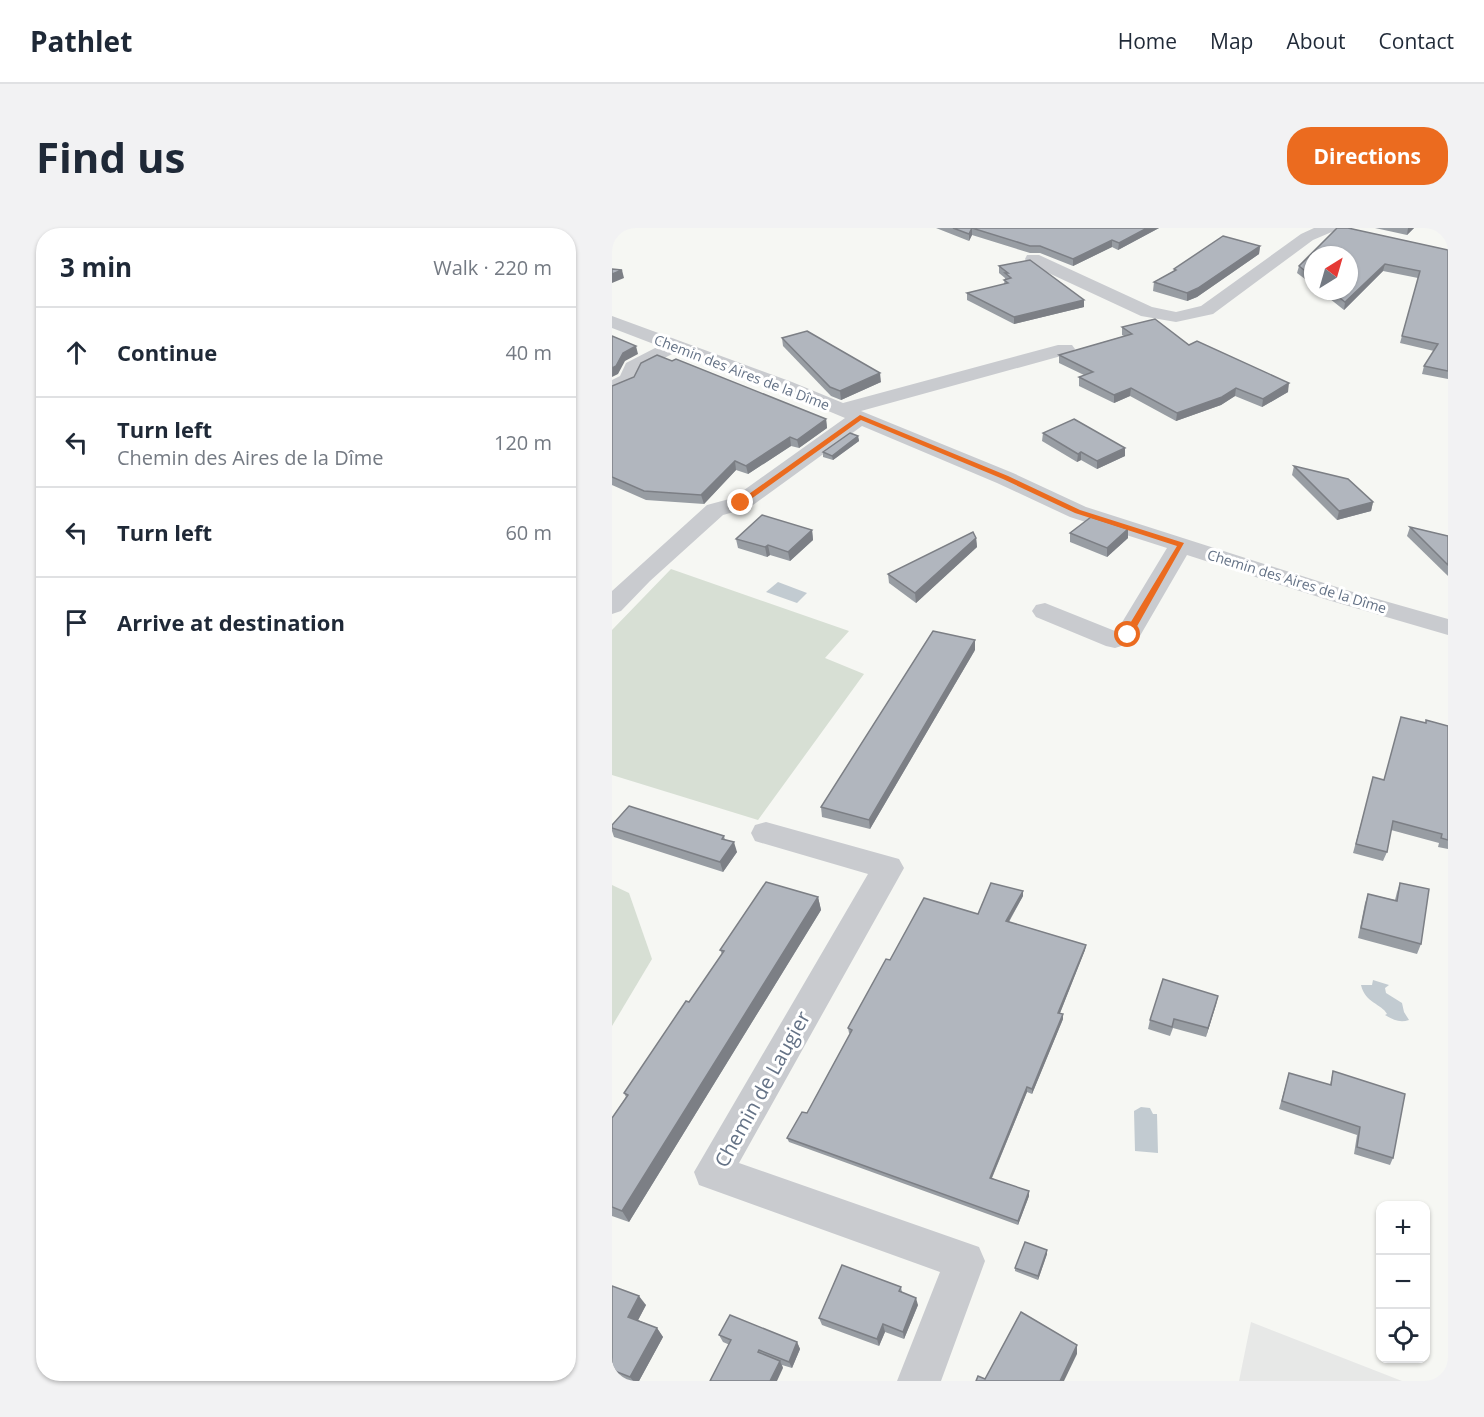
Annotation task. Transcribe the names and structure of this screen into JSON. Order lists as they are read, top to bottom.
{
  "streets": {
    "street": ["Chemin des Aires de la Dîme", "Chemin de Laugier"]
  },
  "north": "top right",
  "page": {
    "header": "Pathlet",
    "nav": [
      "Home",
      "Map",
      "About",
      "Contact"
    ],
    "buttons": "Directions",
    "title": "Find us",
    "heading": ["3 min", "Walk · 220 m"],
    "list": [
      ["Continue", "40 m"],
      ["Turn left", "Chemin des Aires de la Dîme", "120 m"],
      ["Turn left", "60 m"],
      "Arrive at destination"
    ],
    "map_buttons": ["+", "−"]
  }
}
